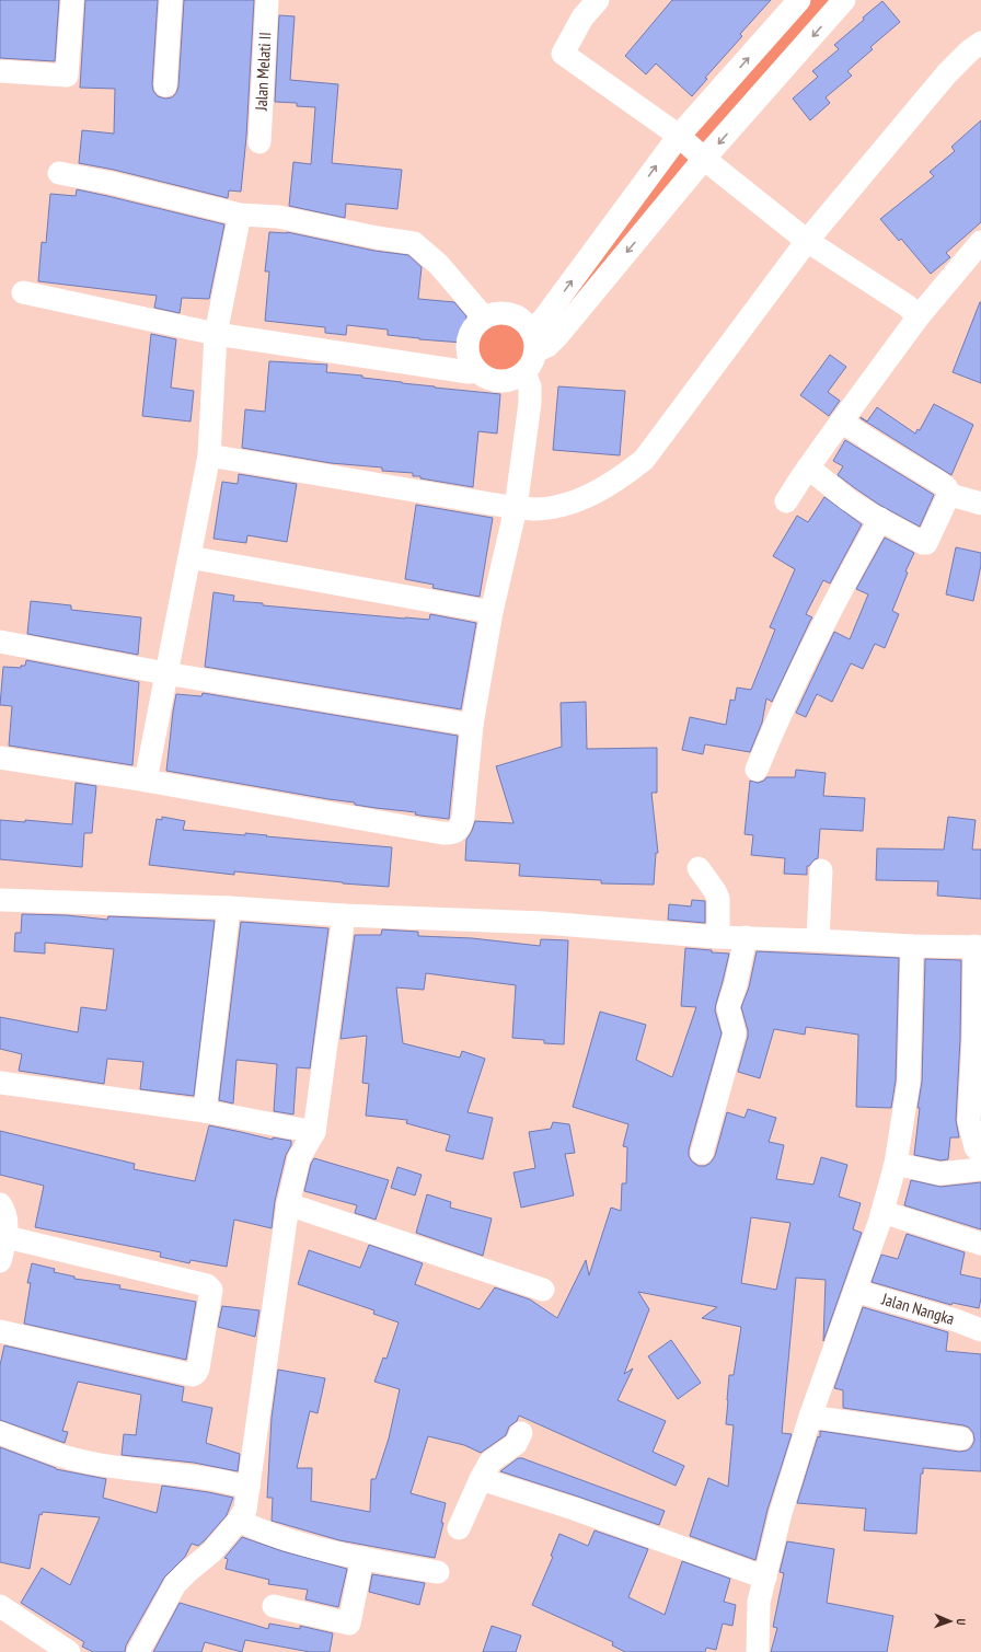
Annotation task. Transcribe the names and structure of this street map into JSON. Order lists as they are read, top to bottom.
{
  "streets": {
    "street": ["Jalan Melati II", "Jalan Nangka"]
  },
  "north": "right"
}
